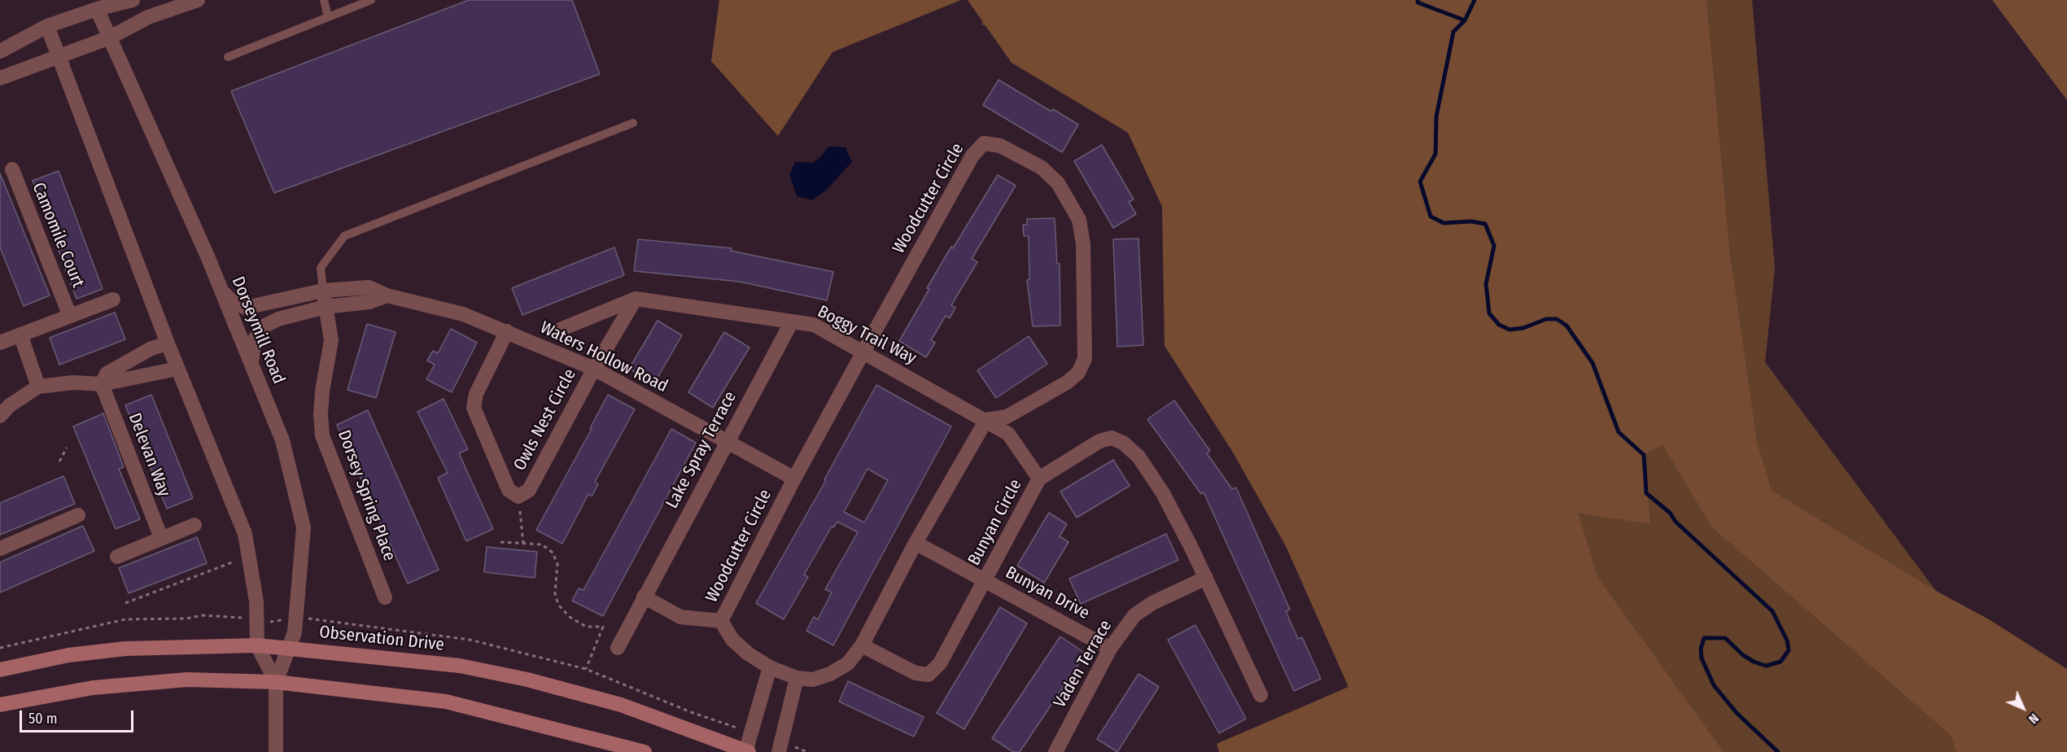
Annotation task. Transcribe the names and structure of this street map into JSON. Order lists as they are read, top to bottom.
{
  "streets": {
    "street": [
      "Woodcutter Circle",
      "Camomile Court",
      "Dorseymill Road",
      "Boggy Trail Way",
      "Waters Hollow Road",
      "Owls Nest Circle",
      "Lake Spray Terrace",
      "Delevan Way",
      "Dorsey Spring Place",
      "Bunyan Circle",
      "Bunyan Drive",
      "Observation Drive",
      "Vaden Terrace"
    ]
  },
  "crossings": [
    ["Woodcutter Circle", "Boggy Trail Way"],
    ["Woodcutter Circle", "Waters Hollow Road"],
    ["Woodcutter Circle", "Bunyan Circle"],
    ["Woodcutter Circle", "Bunyan Drive"],
    ["Dorseymill Road", "Waters Hollow Road"],
    ["Dorseymill Road", "Observation Drive"],
    ["Boggy Trail Way", "Owls Nest Circle"],
    ["Boggy Trail Way", "Lake Spray Terrace"],
    ["Boggy Trail Way", "Bunyan Circle"],
    ["Waters Hollow Road", "Owls Nest Circle"],
    ["Waters Hollow Road", "Lake Spray Terrace"],
    ["Waters Hollow Road", "Dorsey Spring Place"],
    ["Bunyan Circle", "Bunyan Drive"],
    ["Bunyan Circle", "Vaden Terrace"],
    ["Bunyan Drive", "Vaden Terrace"]
  ],
  "scale_bar": "50 m",
  "north": "bottom right"
}
